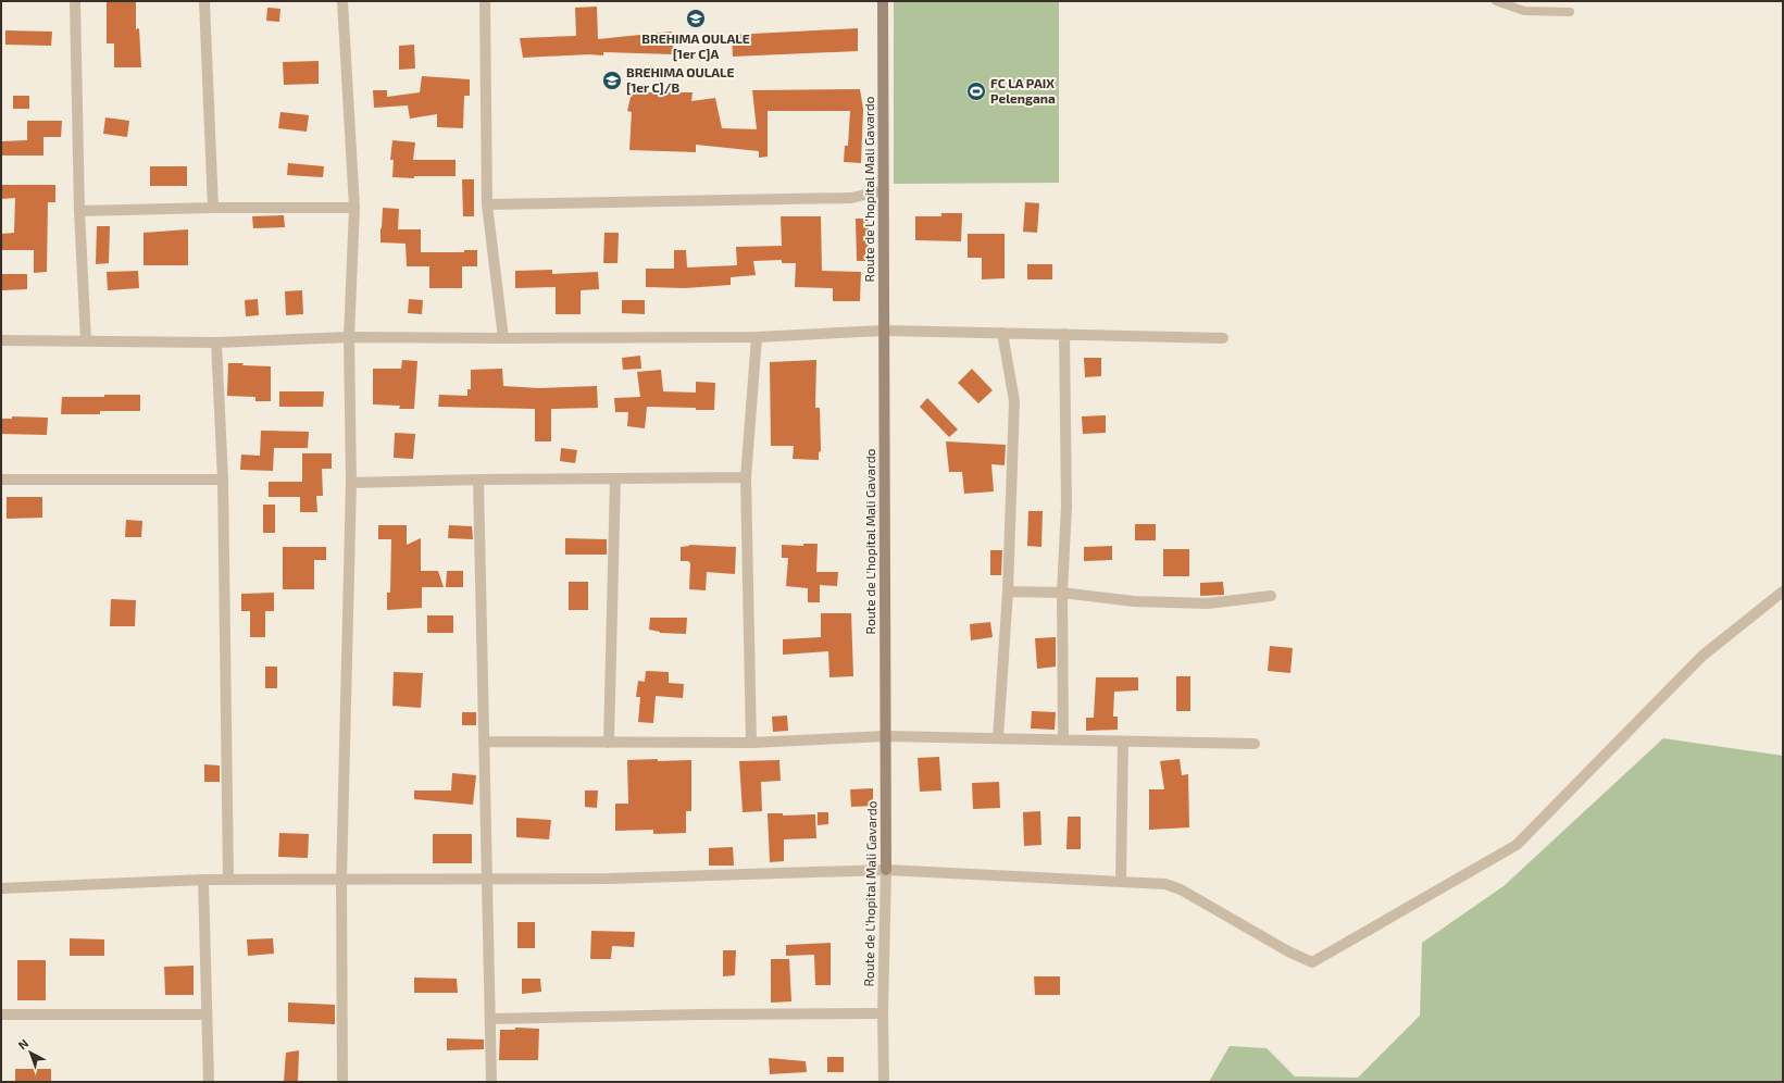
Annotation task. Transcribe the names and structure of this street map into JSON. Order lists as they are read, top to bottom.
{
  "streets": {
    "main road": ["Route de L'hopital Mali Gavardo"]
  },
  "places": {
    "school or university": ["BREHIMA OULALE [1er C]A", "BREHIMA OULALE [1er C]/B"],
    "sports": ["FC LA PAIX Pelengana"]
  },
  "north": "top left"
}
